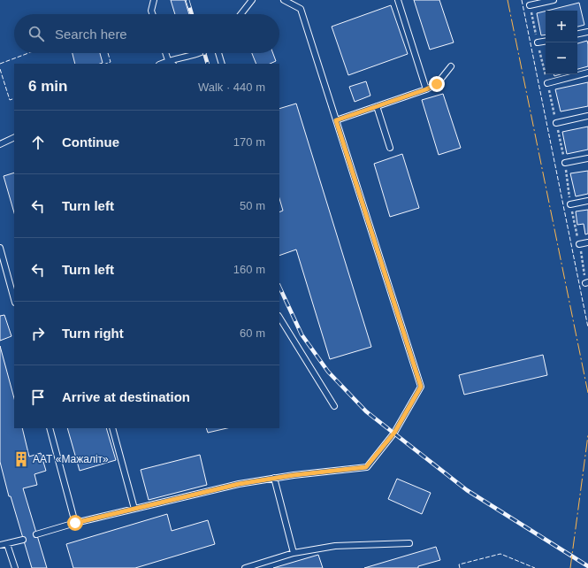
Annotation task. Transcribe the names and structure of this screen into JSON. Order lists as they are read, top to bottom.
{
  "places": {
    "building": ["ААТ «Мажаліт»"]
  },
  "page": {
    "map_buttons": ["+", "−"],
    "search": "Search here",
    "heading": ["6 min", "Walk · 440 m"],
    "list": [
      ["Continue", "170 m"],
      ["Turn left", "50 m"],
      ["Turn left", "160 m"],
      ["Turn right", "60 m"],
      "Arrive at destination"
    ]
  }
}
